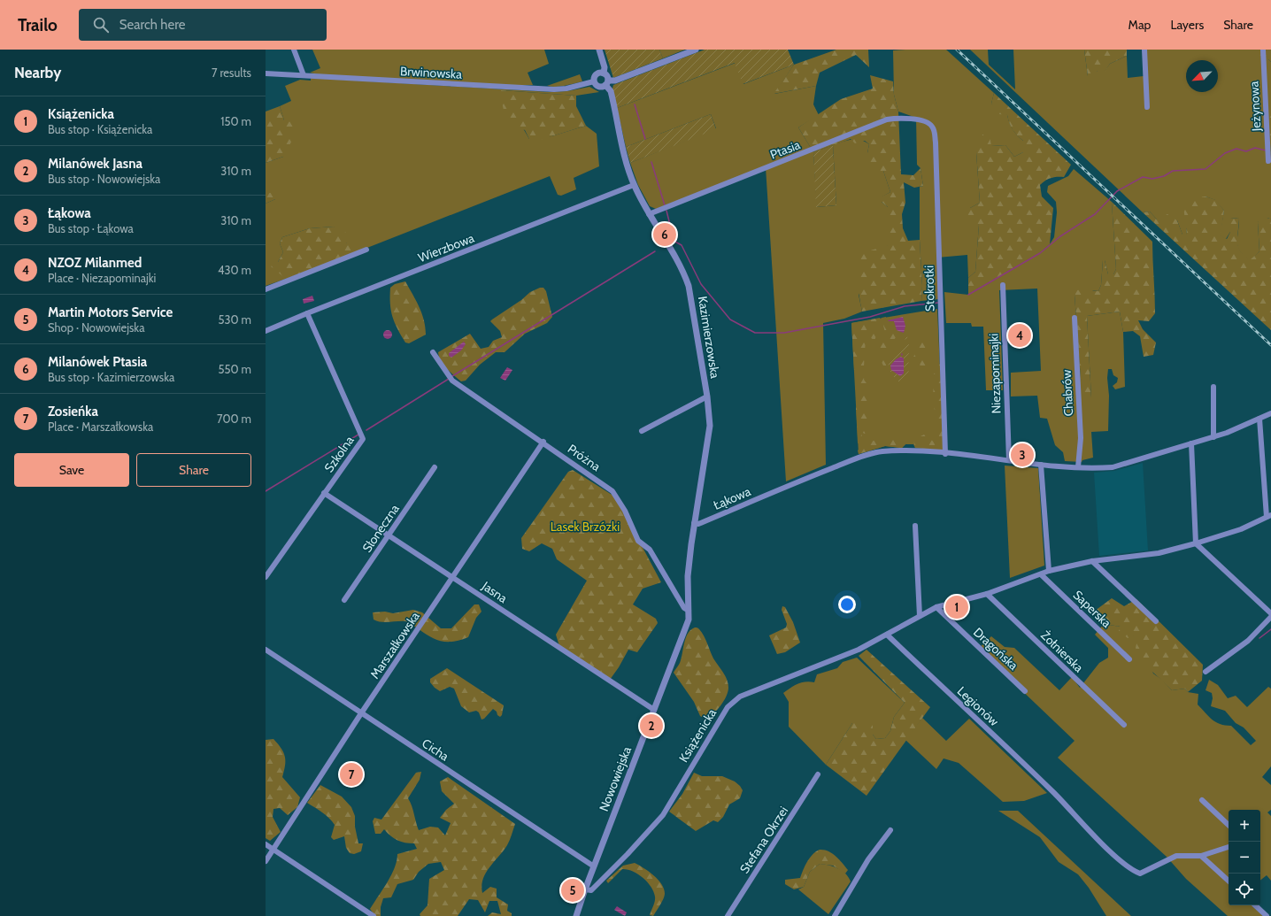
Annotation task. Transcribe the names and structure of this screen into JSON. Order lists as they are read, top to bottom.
{
  "streets": {
    "street": [
      "Brwinowska",
      "Jeżynowa",
      "Ptasia",
      "Wierzbowa",
      "Stokrotki",
      "Kazimierzowska",
      "Niezapominajki",
      "Chabrów",
      "Szkolna",
      "Próżna",
      "Łąkowa",
      "Słoneczna",
      "Jasna",
      "Saperska",
      "Marszałkowska",
      "Dragońska",
      "Żołnierska",
      "Legionów",
      "Książenicka",
      "Cicha",
      "Nowowiejska",
      "Stefana Okrzei"
    ]
  },
  "crossings": [
    ["Brwinowska", "Kazimierzowska"],
    ["Ptasia", "Stokrotki"],
    ["Ptasia", "Kazimierzowska"],
    ["Wierzbowa", "Kazimierzowska"],
    ["Wierzbowa", "Szkolna"],
    ["Stokrotki", "Łąkowa"],
    ["Kazimierzowska", "Próżna"],
    ["Kazimierzowska", "Łąkowa"],
    ["Kazimierzowska", "Nowowiejska"],
    ["Niezapominajki", "Łąkowa"],
    ["Chabrów", "Łąkowa"],
    ["Szkolna", "Jasna"],
    ["Próżna", "Marszałkowska"],
    ["Próżna", "Nowowiejska"],
    ["Słoneczna", "Jasna"],
    ["Jasna", "Marszałkowska"],
    ["Jasna", "Nowowiejska"],
    ["Saperska", "Książenicka"],
    ["Marszałkowska", "Cicha"],
    ["Dragońska", "Książenicka"],
    ["Żołnierska", "Książenicka"],
    ["Legionów", "Książenicka"],
    ["Książenicka", "Nowowiejska"],
    ["Cicha", "Nowowiejska"]
  ],
  "parks": ["Lasek Brzózki"],
  "north": "bottom left",
  "page": {
    "header": "Trailo",
    "search": "Search here",
    "nav": ["Map", "Layers", "Share"],
    "heading": ["Nearby", "7 results"],
    "list": [
      {
        "mark": "1",
        "name": "Książenicka",
        "note": "Bus stop · Książenicka",
        "value": "150 m"
      },
      {
        "mark": "2",
        "name": "Milanówek Jasna",
        "note": "Bus stop · Nowowiejska",
        "value": "310 m"
      },
      {
        "mark": "3",
        "name": "Łąkowa",
        "note": "Bus stop · Łąkowa",
        "value": "310 m"
      },
      {
        "mark": "4",
        "name": "NZOZ Milanmed",
        "note": "Place · Niezapominajki",
        "value": "430 m"
      },
      {
        "mark": "5",
        "name": "Martin Motors Service",
        "note": "Shop · Nowowiejska",
        "value": "530 m"
      },
      {
        "mark": "6",
        "name": "Milanówek Ptasia",
        "note": "Bus stop · Kazimierzowska",
        "value": "550 m"
      },
      {
        "mark": "7",
        "name": "Zosieńka",
        "note": "Place · Marszałkowska",
        "value": "700 m"
      }
    ],
    "pins": [
      "6",
      "4",
      "3",
      "1",
      "2",
      "7",
      "5"
    ],
    "buttons": ["Save", "Share"],
    "map_buttons": ["+", "−"]
  }
}
